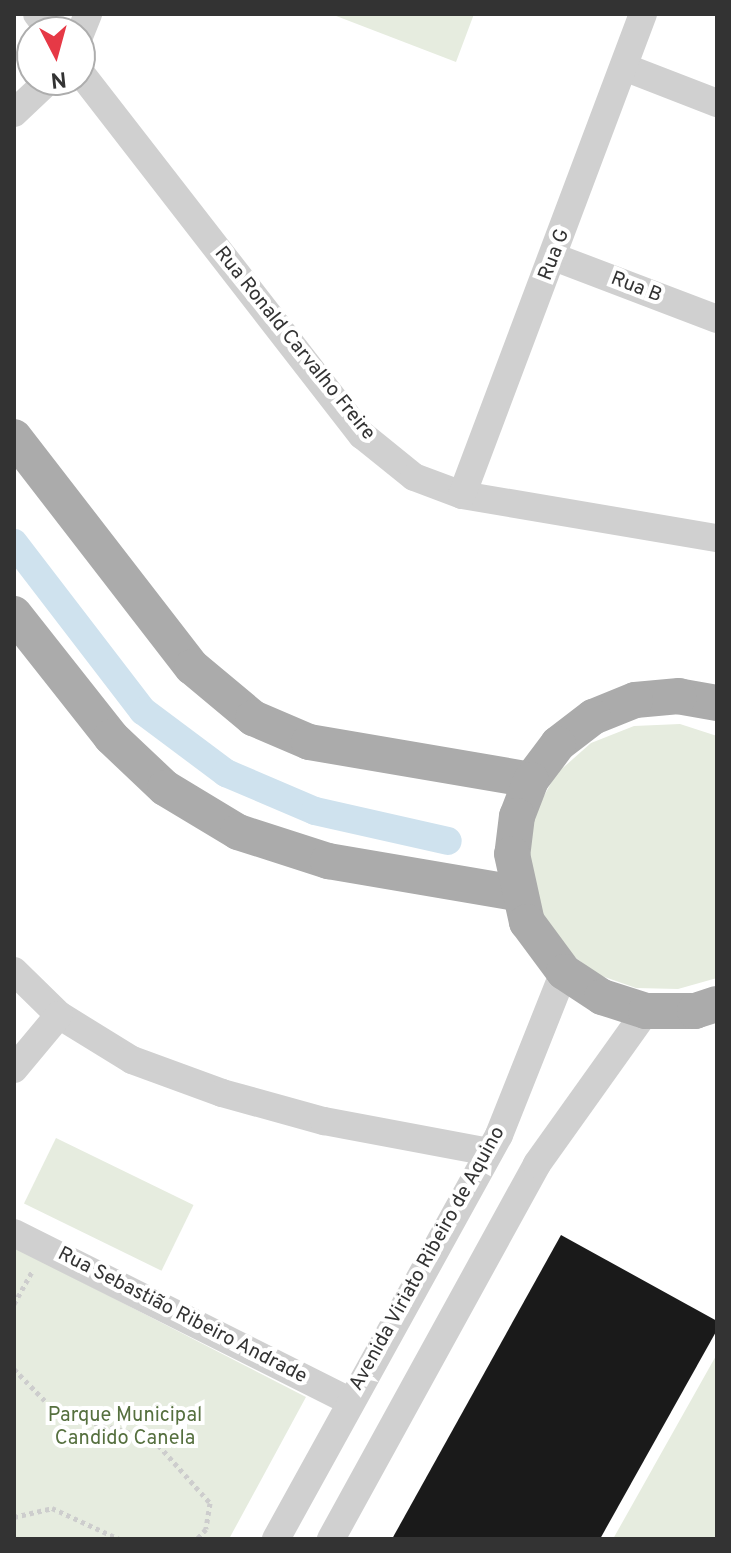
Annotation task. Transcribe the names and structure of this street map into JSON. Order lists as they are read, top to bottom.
{
  "streets": {
    "street": [
      "Rua G",
      "Rua B",
      "Rua Ronald Carvalho Freire",
      "Avenida Viriato Ribeiro de Aquino",
      "Rua Sebastião Ribeiro Andrade"
    ]
  },
  "crossings": [
    ["Rua G", "Rua B"],
    ["Rua G", "Rua Ronald Carvalho Freire"],
    ["Avenida Viriato Ribeiro de Aquino", "Rua Sebastião Ribeiro Andrade"]
  ],
  "parks": ["Parque Municipal Candido Canela"],
  "north": "bottom"
}
